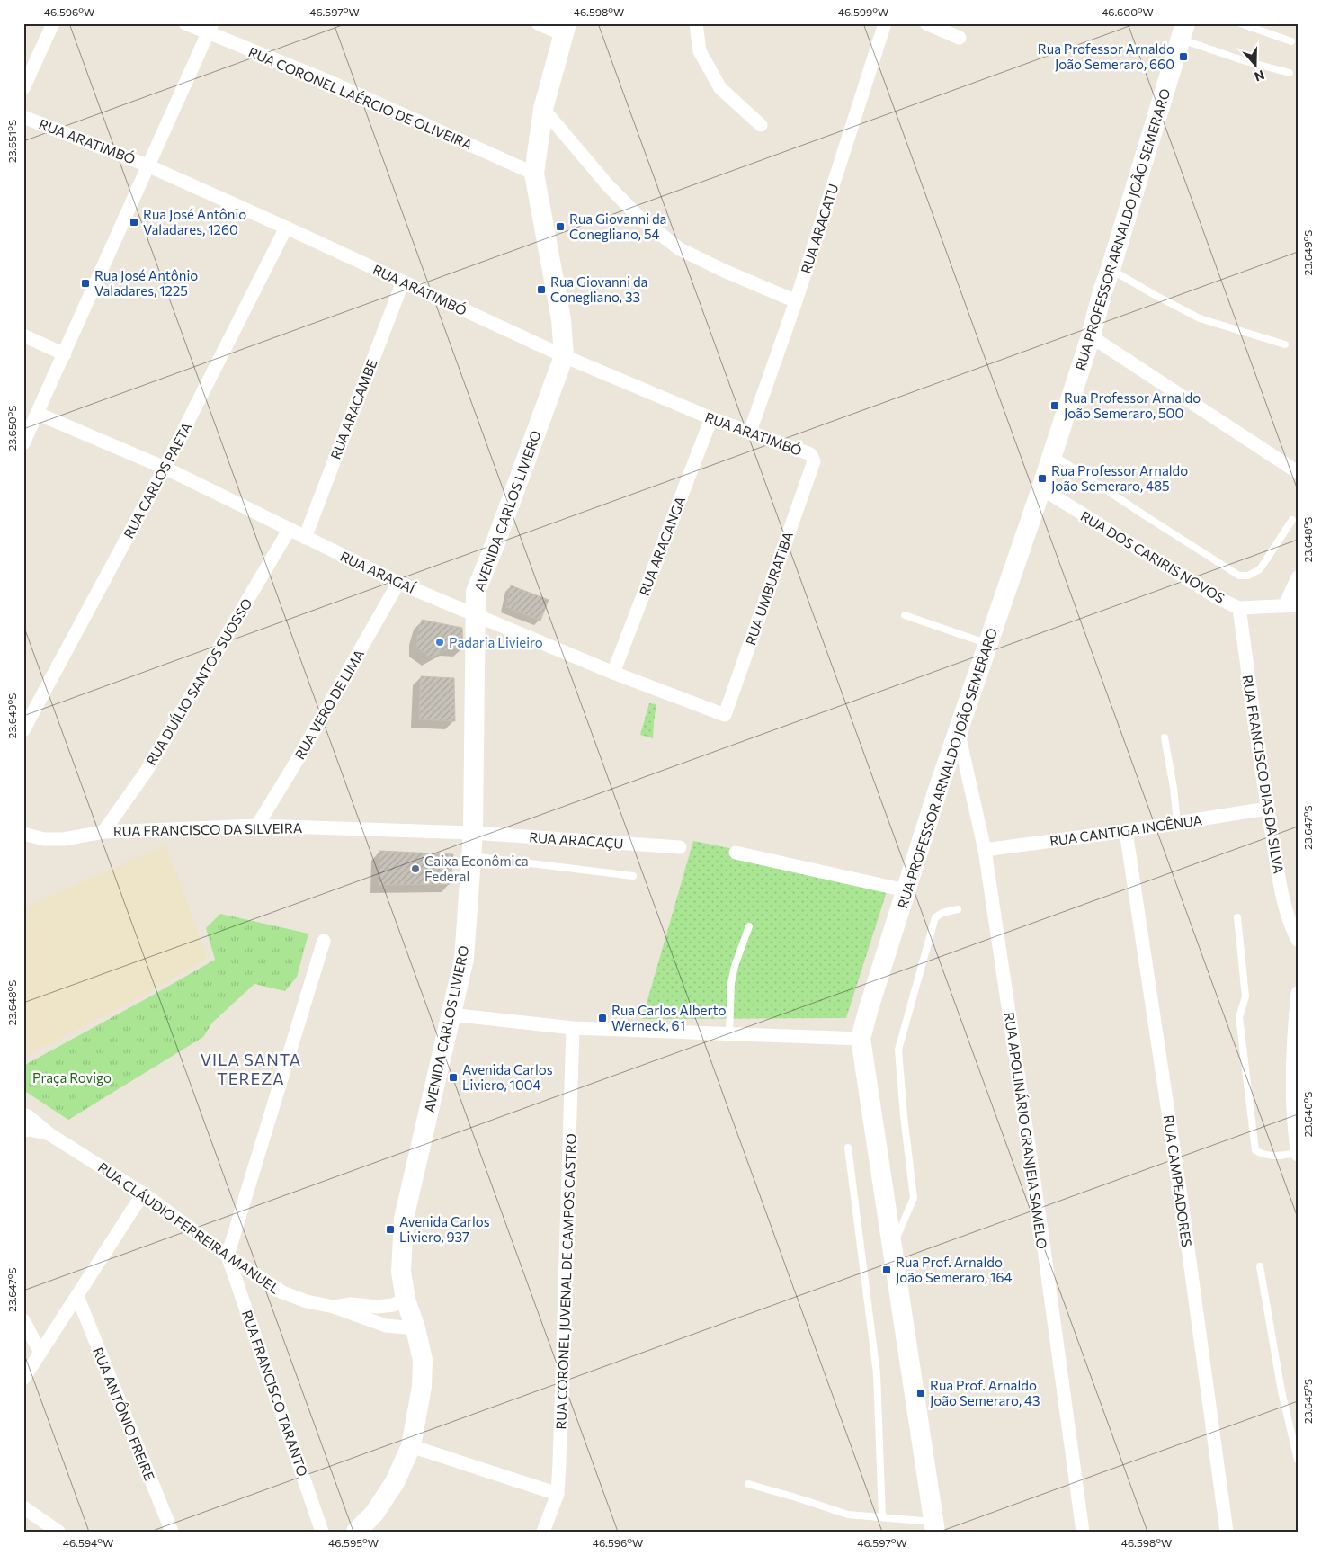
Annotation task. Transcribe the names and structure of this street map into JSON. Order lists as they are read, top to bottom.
{
  "streets": {
    "street": [
      "RUA CORONEL LAÉRCIO DE OLIVEIRA",
      "RUA ARATIMBÓ",
      "RUA ARACATU",
      "RUA PROFESSOR ARNALDO JOÃO SEMERARO",
      "RUA ARACAMBE",
      "RUA CARLOS PAETA",
      "AVENIDA CARLOS LIVIERO",
      "RUA ARACANGA",
      "RUA DOS CARIRIS NOVOS",
      "RUA ARAGAÍ",
      "RUA UMBURATIBA",
      "RUA DUÍLIO SANTOS SUOSSO",
      "RUA VERO DE LIMA",
      "RUA FRANCISCO DIAS DA SILVA",
      "RUA FRANCISCO DA SILVEIRA",
      "RUA CANTIGA INGÊNUA",
      "RUA ARACAÇU",
      "RUA APOLINÁRIO GRANJEIA SAMELO",
      "RUA CAMPEADORES",
      "RUA CLÁUDIO FERREIRA MANUEL",
      "RUA CORONEL JUVENAL DE CAMPOS CASTRO",
      "RUA FRANCISCO TARANTO",
      "RUA ANTÔNIO FREIRE"
    ]
  },
  "crossings": [
    ["RUA ARATIMBÓ", "RUA ARACATU"],
    ["RUA ARATIMBÓ", "RUA ARACAMBE"],
    ["RUA ARATIMBÓ", "RUA CARLOS PAETA"],
    ["RUA ARATIMBÓ", "AVENIDA CARLOS LIVIERO"],
    ["RUA ARATIMBÓ", "RUA ARACANGA"],
    ["RUA ARATIMBÓ", "RUA UMBURATIBA"],
    ["RUA PROFESSOR ARNALDO JOÃO SEMERARO", "RUA DOS CARIRIS NOVOS"],
    ["RUA PROFESSOR ARNALDO JOÃO SEMERARO", "RUA APOLINÁRIO GRANJEIA SAMELO"],
    ["RUA ARACAMBE", "RUA ARAGAÍ"],
    ["RUA CARLOS PAETA", "RUA ARAGAÍ"],
    ["AVENIDA CARLOS LIVIERO", "RUA ARAGAÍ"],
    ["AVENIDA CARLOS LIVIERO", "RUA FRANCISCO DA SILVEIRA"],
    ["AVENIDA CARLOS LIVIERO", "RUA ARACAÇU"],
    ["AVENIDA CARLOS LIVIERO", "RUA CLÁUDIO FERREIRA MANUEL"],
    ["RUA ARACANGA", "RUA ARAGAÍ"],
    ["RUA DOS CARIRIS NOVOS", "RUA FRANCISCO DIAS DA SILVA"],
    ["RUA ARAGAÍ", "RUA UMBURATIBA"],
    ["RUA ARAGAÍ", "RUA DUÍLIO SANTOS SUOSSO"],
    ["RUA ARAGAÍ", "RUA VERO DE LIMA"],
    ["RUA DUÍLIO SANTOS SUOSSO", "RUA FRANCISCO DA SILVEIRA"],
    ["RUA VERO DE LIMA", "RUA FRANCISCO DA SILVEIRA"],
    ["RUA FRANCISCO DIAS DA SILVA", "RUA CANTIGA INGÊNUA"],
    ["RUA FRANCISCO DA SILVEIRA", "RUA ARACAÇU"],
    ["RUA CANTIGA INGÊNUA", "RUA APOLINÁRIO GRANJEIA SAMELO"],
    ["RUA CANTIGA INGÊNUA", "RUA CAMPEADORES"],
    ["RUA CLÁUDIO FERREIRA MANUEL", "RUA FRANCISCO TARANTO"]
  ],
  "districts": ["VILA SANTA TEREZA"],
  "parks": ["Praça Rovigo"],
  "places": {
    "transit": [
      "Rua Professor Arnaldo João Semeraro, 660",
      "Rua José Antônio Valadares, 1260",
      "Rua Giovanni da Conegliano, 54",
      "Rua José Antônio Valadares, 1225",
      "Rua Giovanni da Conegliano, 33",
      "Rua Professor Arnaldo João Semeraro, 500",
      "Rua Professor Arnaldo João Semeraro, 485",
      "Rua Carlos Alberto Werneck, 61",
      "Avenida Carlos Liviero, 1004",
      "Avenida Carlos Liviero, 937",
      "Rua Prof. Arnaldo João Semeraro, 164",
      "Rua Prof. Arnaldo João Semeraro, 43"
    ],
    "other": ["Padaria Livieiro", "Caixa Econômica Federal"]
  },
  "north": "bottom",
  "coordinates": [
    "46.596°W",
    "46.597°W",
    "46.598°W",
    "46.599°W",
    "46.600°W",
    "23.651°S",
    "23.649°S",
    "23.650°S",
    "23.648°S",
    "23.647°S",
    "23.646°S",
    "23.645°S",
    "46.594°W",
    "46.595°W"
  ]
}
